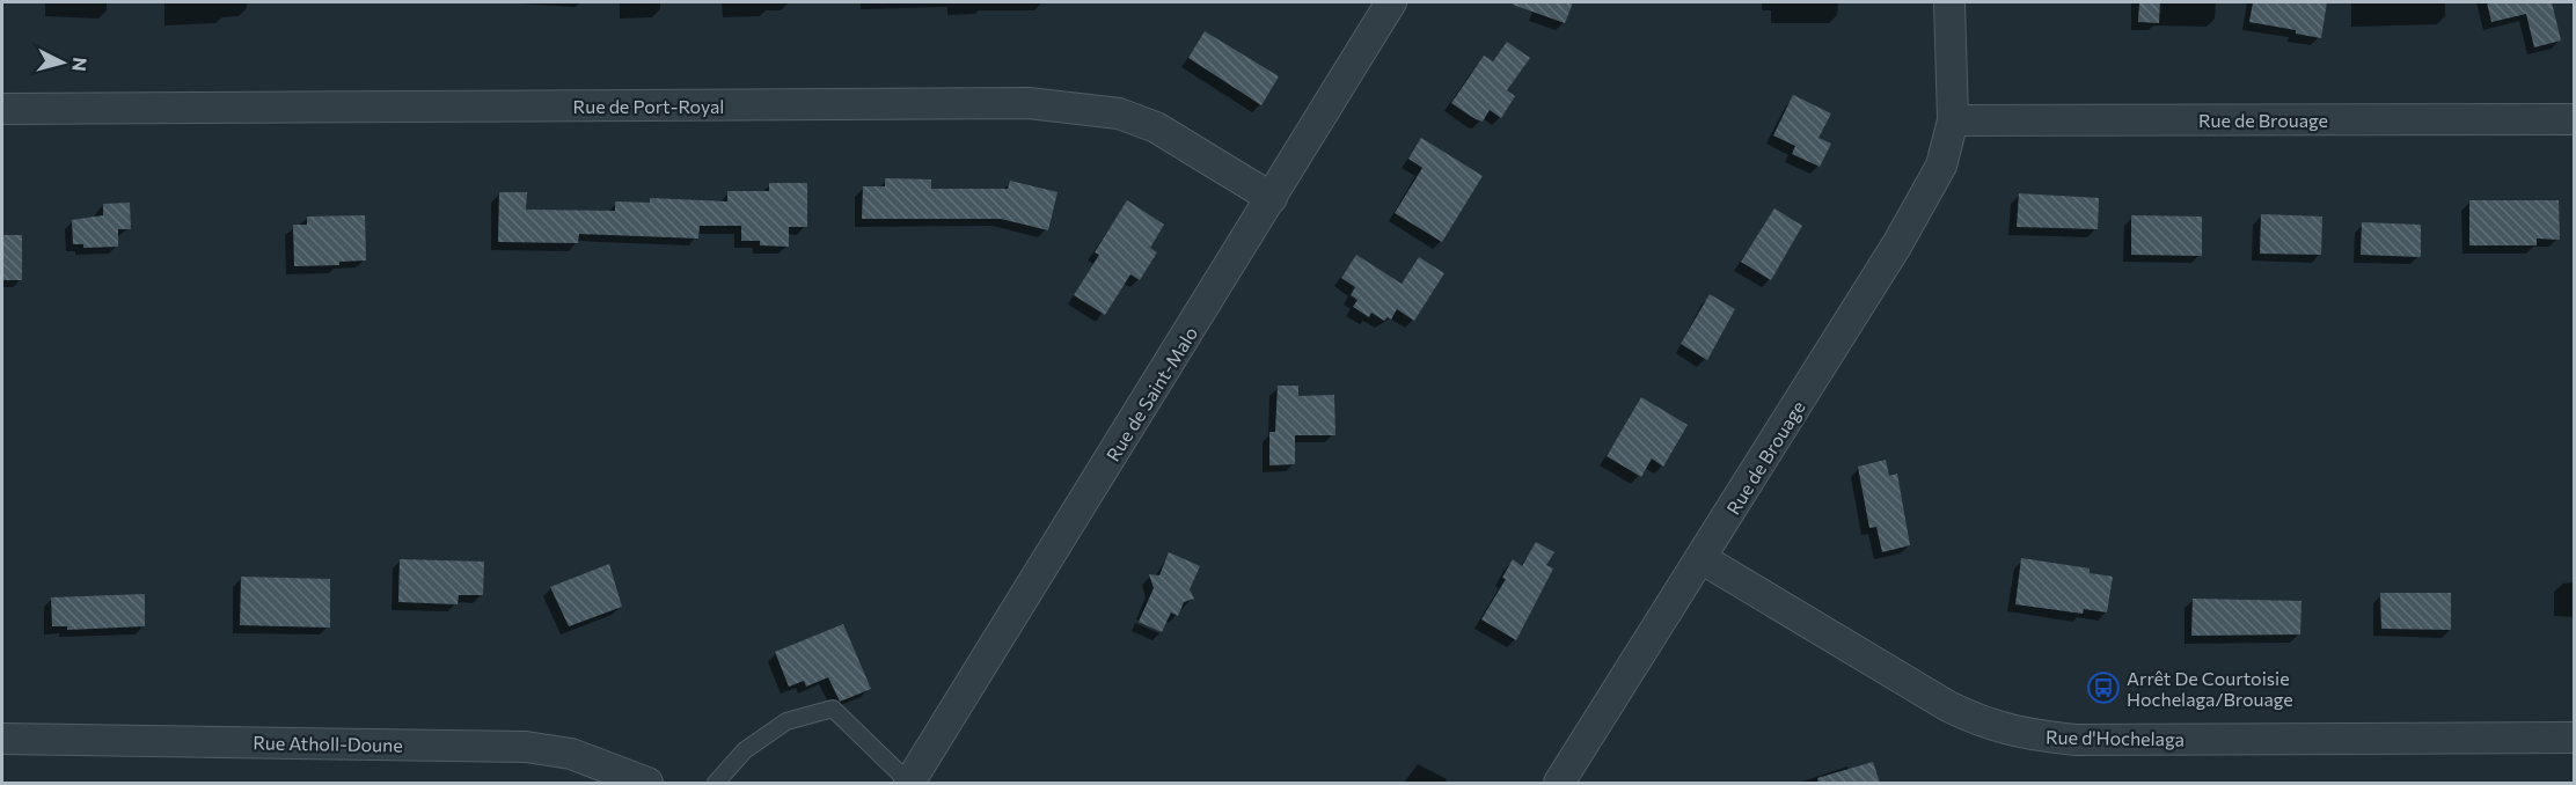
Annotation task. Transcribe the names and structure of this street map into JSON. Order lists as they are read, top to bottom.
{
  "streets": {
    "street": [
      "Rue de Port-Royal",
      "Rue de Brouage",
      "Rue de Saint-Malo",
      "Rue d'Hochelaga",
      "Rue Atholl-Doune"
    ]
  },
  "crossings": [
    ["Rue de Port-Royal", "Rue de Saint-Malo"],
    ["Rue de Brouage", "Rue d'Hochelaga"]
  ],
  "places": {
    "bus stop": ["Arrêt De Courtoisie Hochelaga/Brouage"]
  },
  "north": "right"
}
